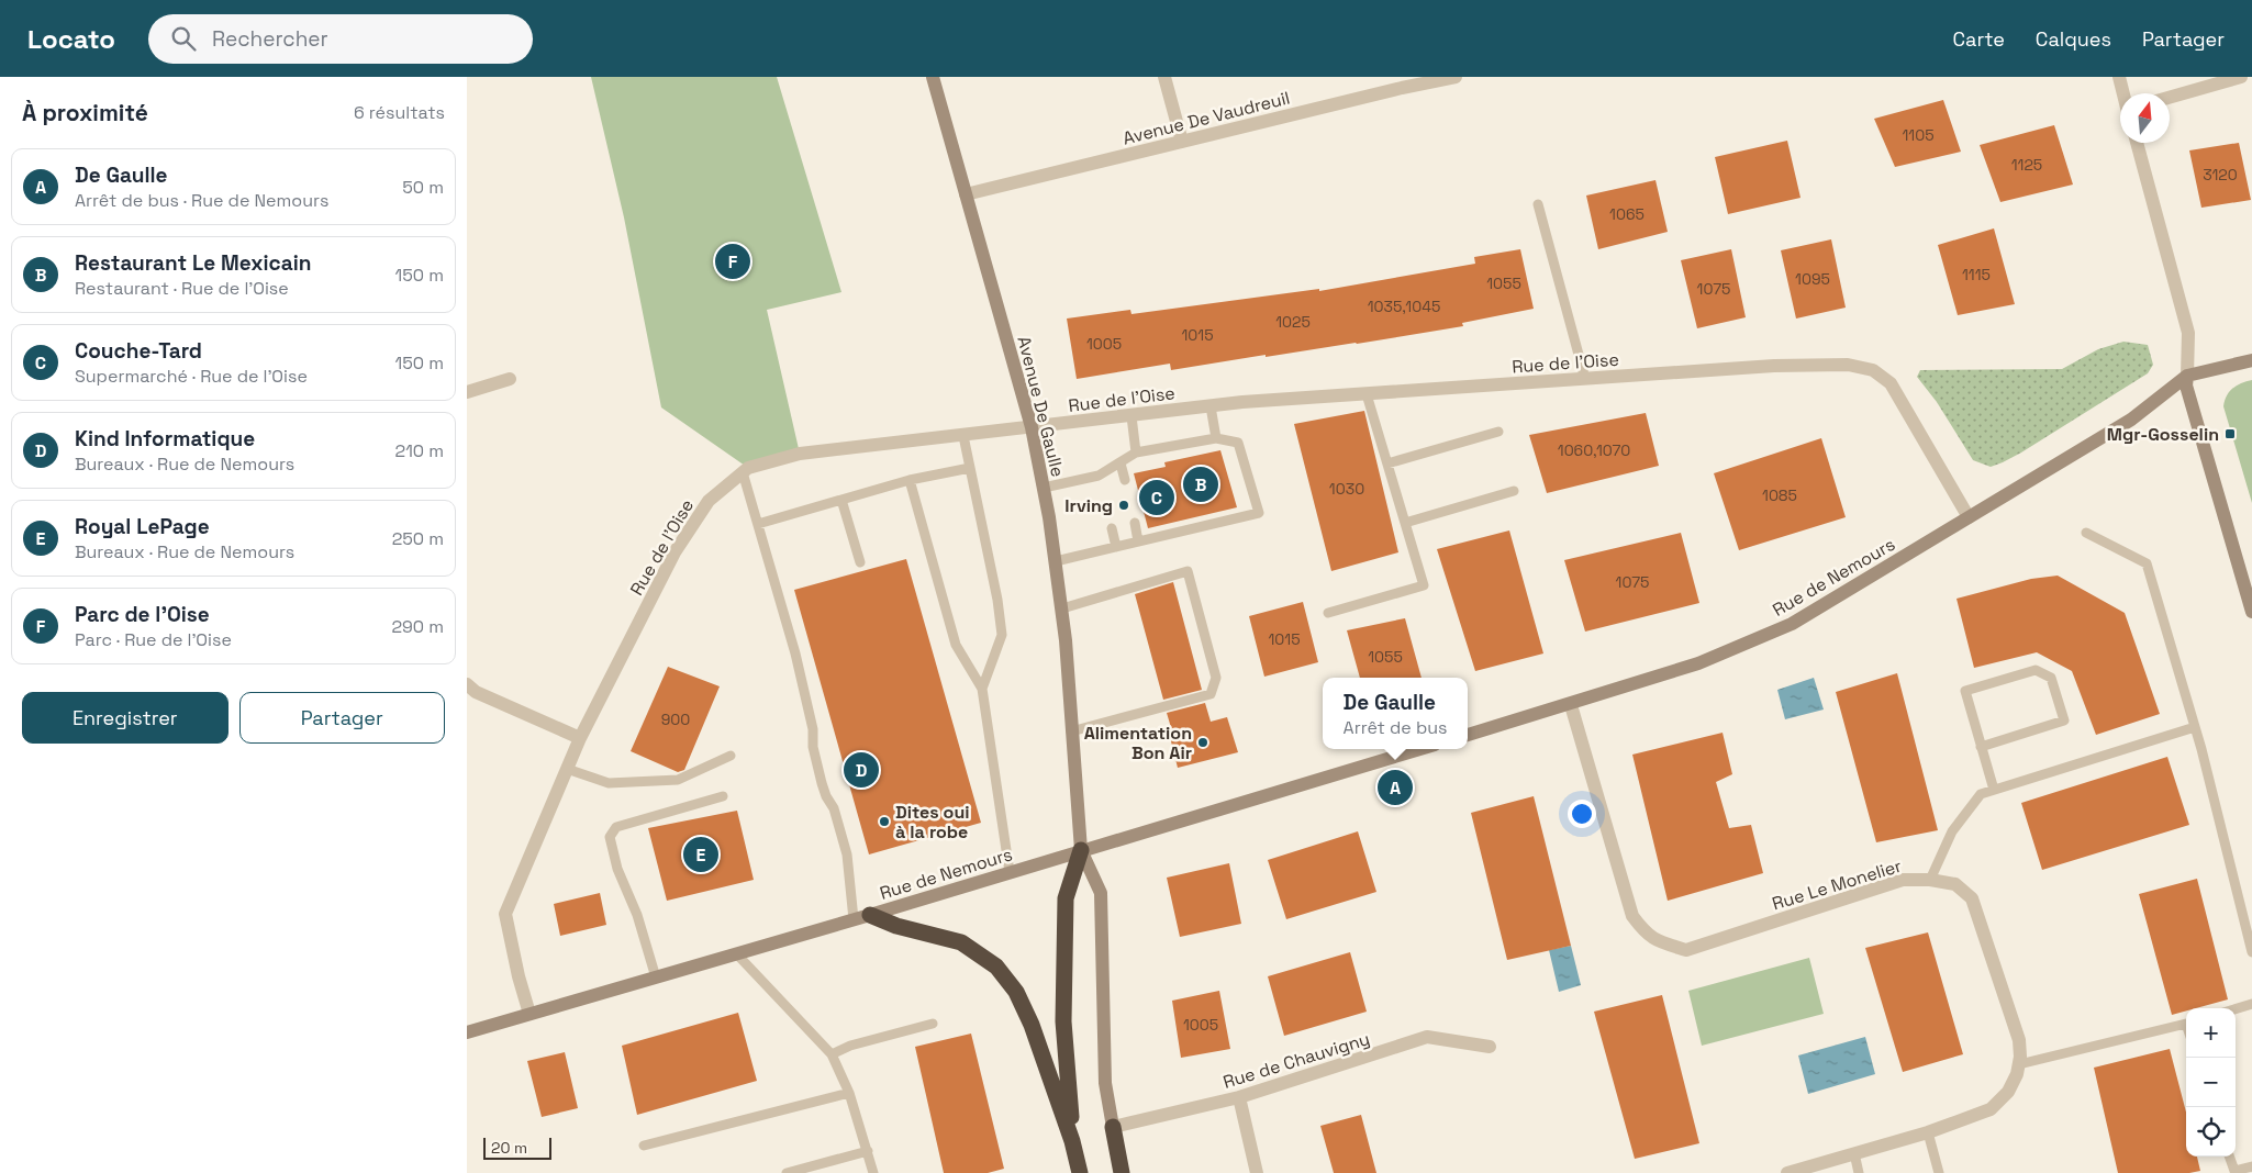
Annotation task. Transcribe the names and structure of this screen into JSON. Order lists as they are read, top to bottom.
{
  "streets": {
    "street": [
      "Avenue De Vaudreuil",
      "Rue de l'Oise",
      "Avenue De Gaulle",
      "Rue de Nemours",
      "Rue Le Monelier",
      "Rue de Chauvigny"
    ]
  },
  "crossings": [
    ["Avenue De Vaudreuil", "Avenue De Gaulle"],
    ["Rue de l'Oise", "Avenue De Gaulle"],
    ["Rue de l'Oise", "Rue de Nemours"],
    ["Avenue De Gaulle", "Rue de Nemours"],
    ["Rue de Nemours", "Rue Le Monelier"]
  ],
  "places": {
    "transit": ["Mgr-Gosselin"],
    "other": ["Irving", "Alimentation Bon Air", "Dites oui à la robe"]
  },
  "house_numbers": [
    "1105",
    "1125",
    "3120",
    "1065",
    "1115",
    "1095",
    "1055",
    "1075",
    "1035,1045",
    "1025",
    "1015",
    "1005",
    "1060,1070",
    "1030",
    "1085",
    "1075",
    "1015",
    "1055",
    "900",
    "1005"
  ],
  "scale_bar": "20 m",
  "north": "top",
  "page": {
    "header": "Locato",
    "search": "Rechercher",
    "nav": ["Carte", "Calques", "Partager"],
    "heading": ["À proximité", "6 résultats"],
    "list": [
      {
        "mark": "A",
        "name": "De Gaulle",
        "note": "Arrêt de bus · Rue de Nemours",
        "value": "50 m"
      },
      {
        "mark": "B",
        "name": "Restaurant Le Mexicain",
        "note": "Restaurant · Rue de l'Oise",
        "value": "150 m"
      },
      {
        "mark": "C",
        "name": "Couche-Tard",
        "note": "Supermarché · Rue de l'Oise",
        "value": "150 m"
      },
      {
        "mark": "D",
        "name": "Kind Informatique",
        "note": "Bureaux · Rue de Nemours",
        "value": "210 m"
      },
      {
        "mark": "E",
        "name": "Royal LePage",
        "note": "Bureaux · Rue de Nemours",
        "value": "250 m"
      },
      {
        "mark": "F",
        "name": "Parc de l’Oise",
        "note": "Parc · Rue de l'Oise",
        "value": "290 m"
      }
    ],
    "pins": [
      "F",
      "B",
      "C",
      "D",
      "A",
      "E"
    ],
    "buttons": ["Enregistrer", "Partager"],
    "popup": ["De Gaulle", "Arrêt de bus"],
    "map_buttons": ["+", "−"],
    "scale": "20 m"
  }
}
